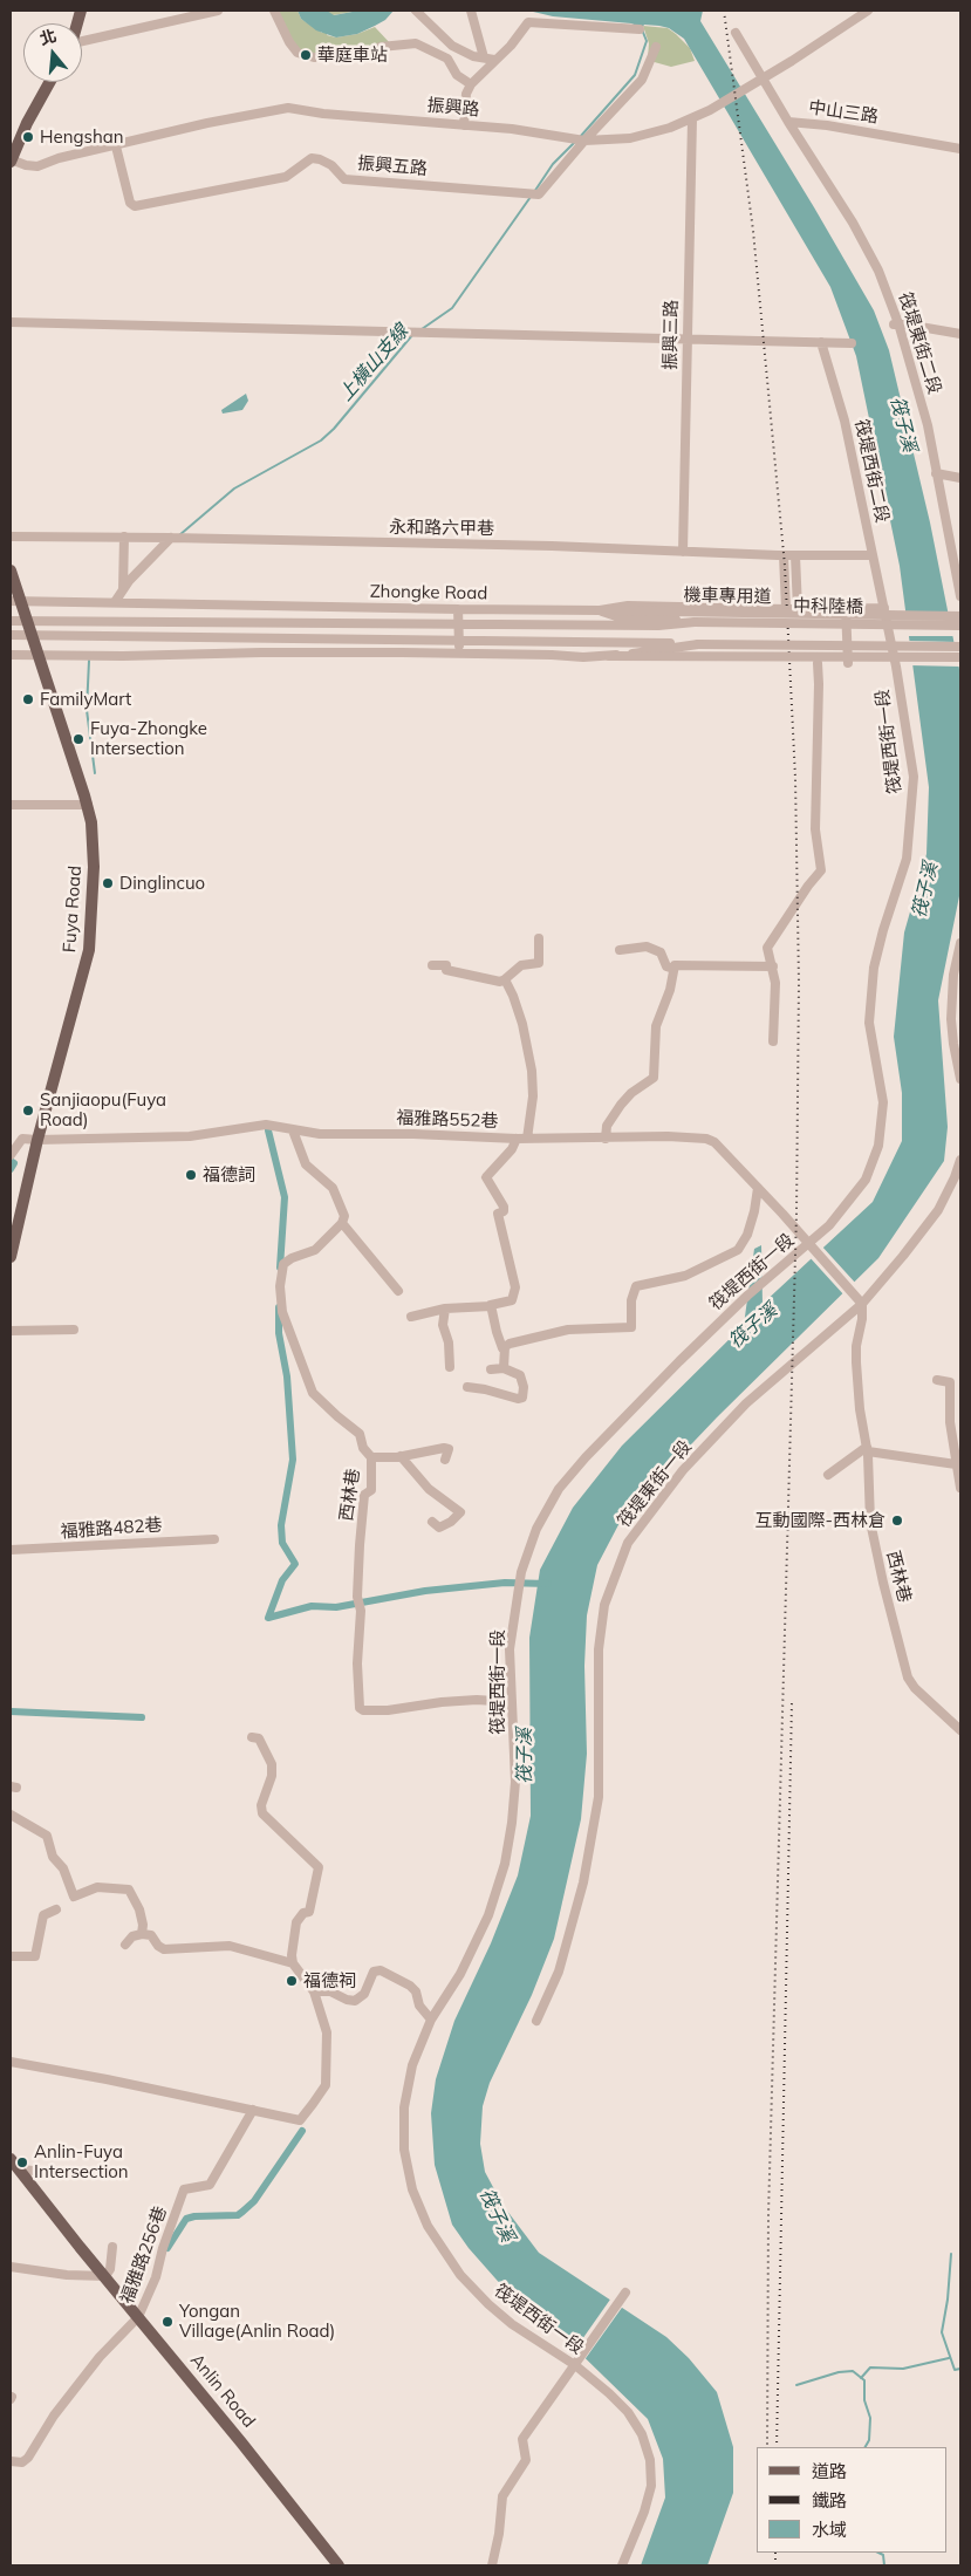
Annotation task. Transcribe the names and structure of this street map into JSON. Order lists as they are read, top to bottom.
{
  "streets": {
    "main road": ["Fuya Road", "Anlin Road"],
    "street": [
      "振興路",
      "中山三路",
      "振興五路",
      "振興三路",
      "筏堤東街二段",
      "筏堤西街二段",
      "永和路六甲巷",
      "Zhongke Road",
      "機車專用道",
      "中科陸橋",
      "筏堤西街一段",
      "福雅路552巷",
      "筏堤東街一段",
      "西林巷",
      "福雅路482巷",
      "福雅路256巷"
    ]
  },
  "crossings": [
    ["振興路", "中山三路"],
    ["振興路", "振興五路"],
    ["振興路", "振興三路"],
    ["中山三路", "筏堤東街二段"],
    ["振興三路", "永和路六甲巷"],
    ["筏堤西街二段", "永和路六甲巷"],
    ["筏堤西街二段", "Zhongke Road"],
    ["筏堤西街二段", "筏堤西街一段"],
    ["Zhongke Road", "機車專用道"],
    ["Zhongke Road", "中科陸橋"],
    ["Zhongke Road", "筏堤西街一段"],
    ["Zhongke Road", "Fuya Road"],
    ["筏堤西街一段", "福雅路552巷"],
    ["筏堤西街一段", "西林巷"],
    ["Fuya Road", "福雅路552巷"],
    ["福雅路552巷", "筏堤東街一段"],
    ["福雅路552巷", "西林巷"],
    ["筏堤東街一段", "西林巷"],
    ["福雅路256巷", "Anlin Road"]
  ],
  "water": ["上橫山支線", "筏子溪"],
  "places": [
    "華庭車站",
    "Hengshan",
    "FamilyMart",
    "Fuya-Zhongke Intersection",
    "Dinglincuo",
    "Sanjiaopu(Fuya Road)",
    "福德詞",
    "互動國際-西林倉",
    "福德祠",
    "Anlin-Fuya Intersection",
    "Yongan Village(Anlin Road)"
  ],
  "legend": ["道路", "鐵路", "水域"],
  "north": "top"
}
